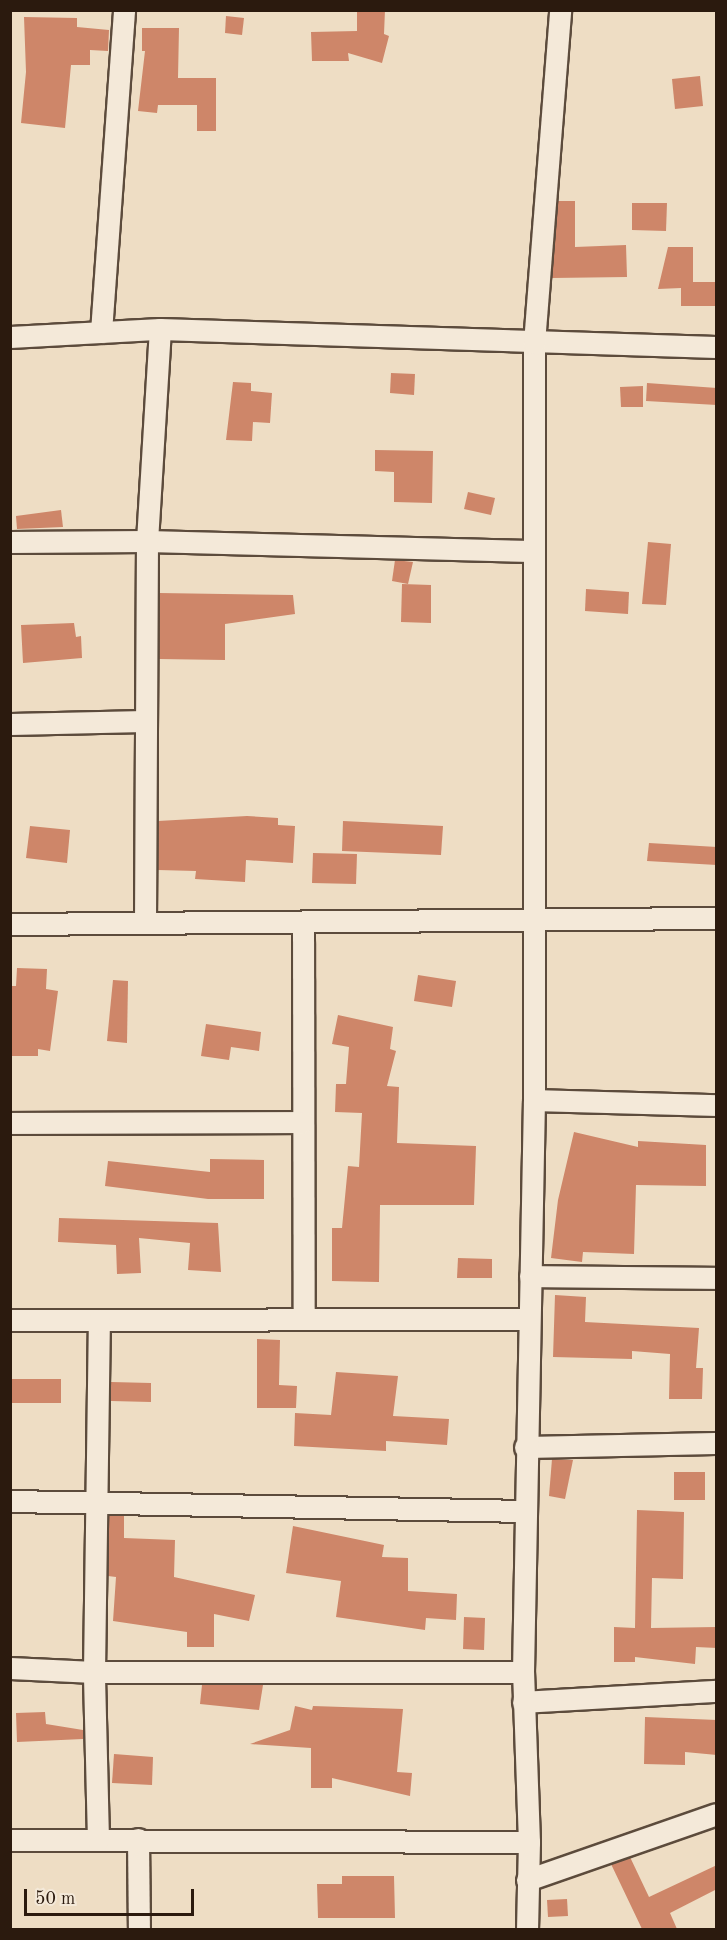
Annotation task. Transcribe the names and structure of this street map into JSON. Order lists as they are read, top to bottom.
{
  "scale_bar": "50 m"
}
